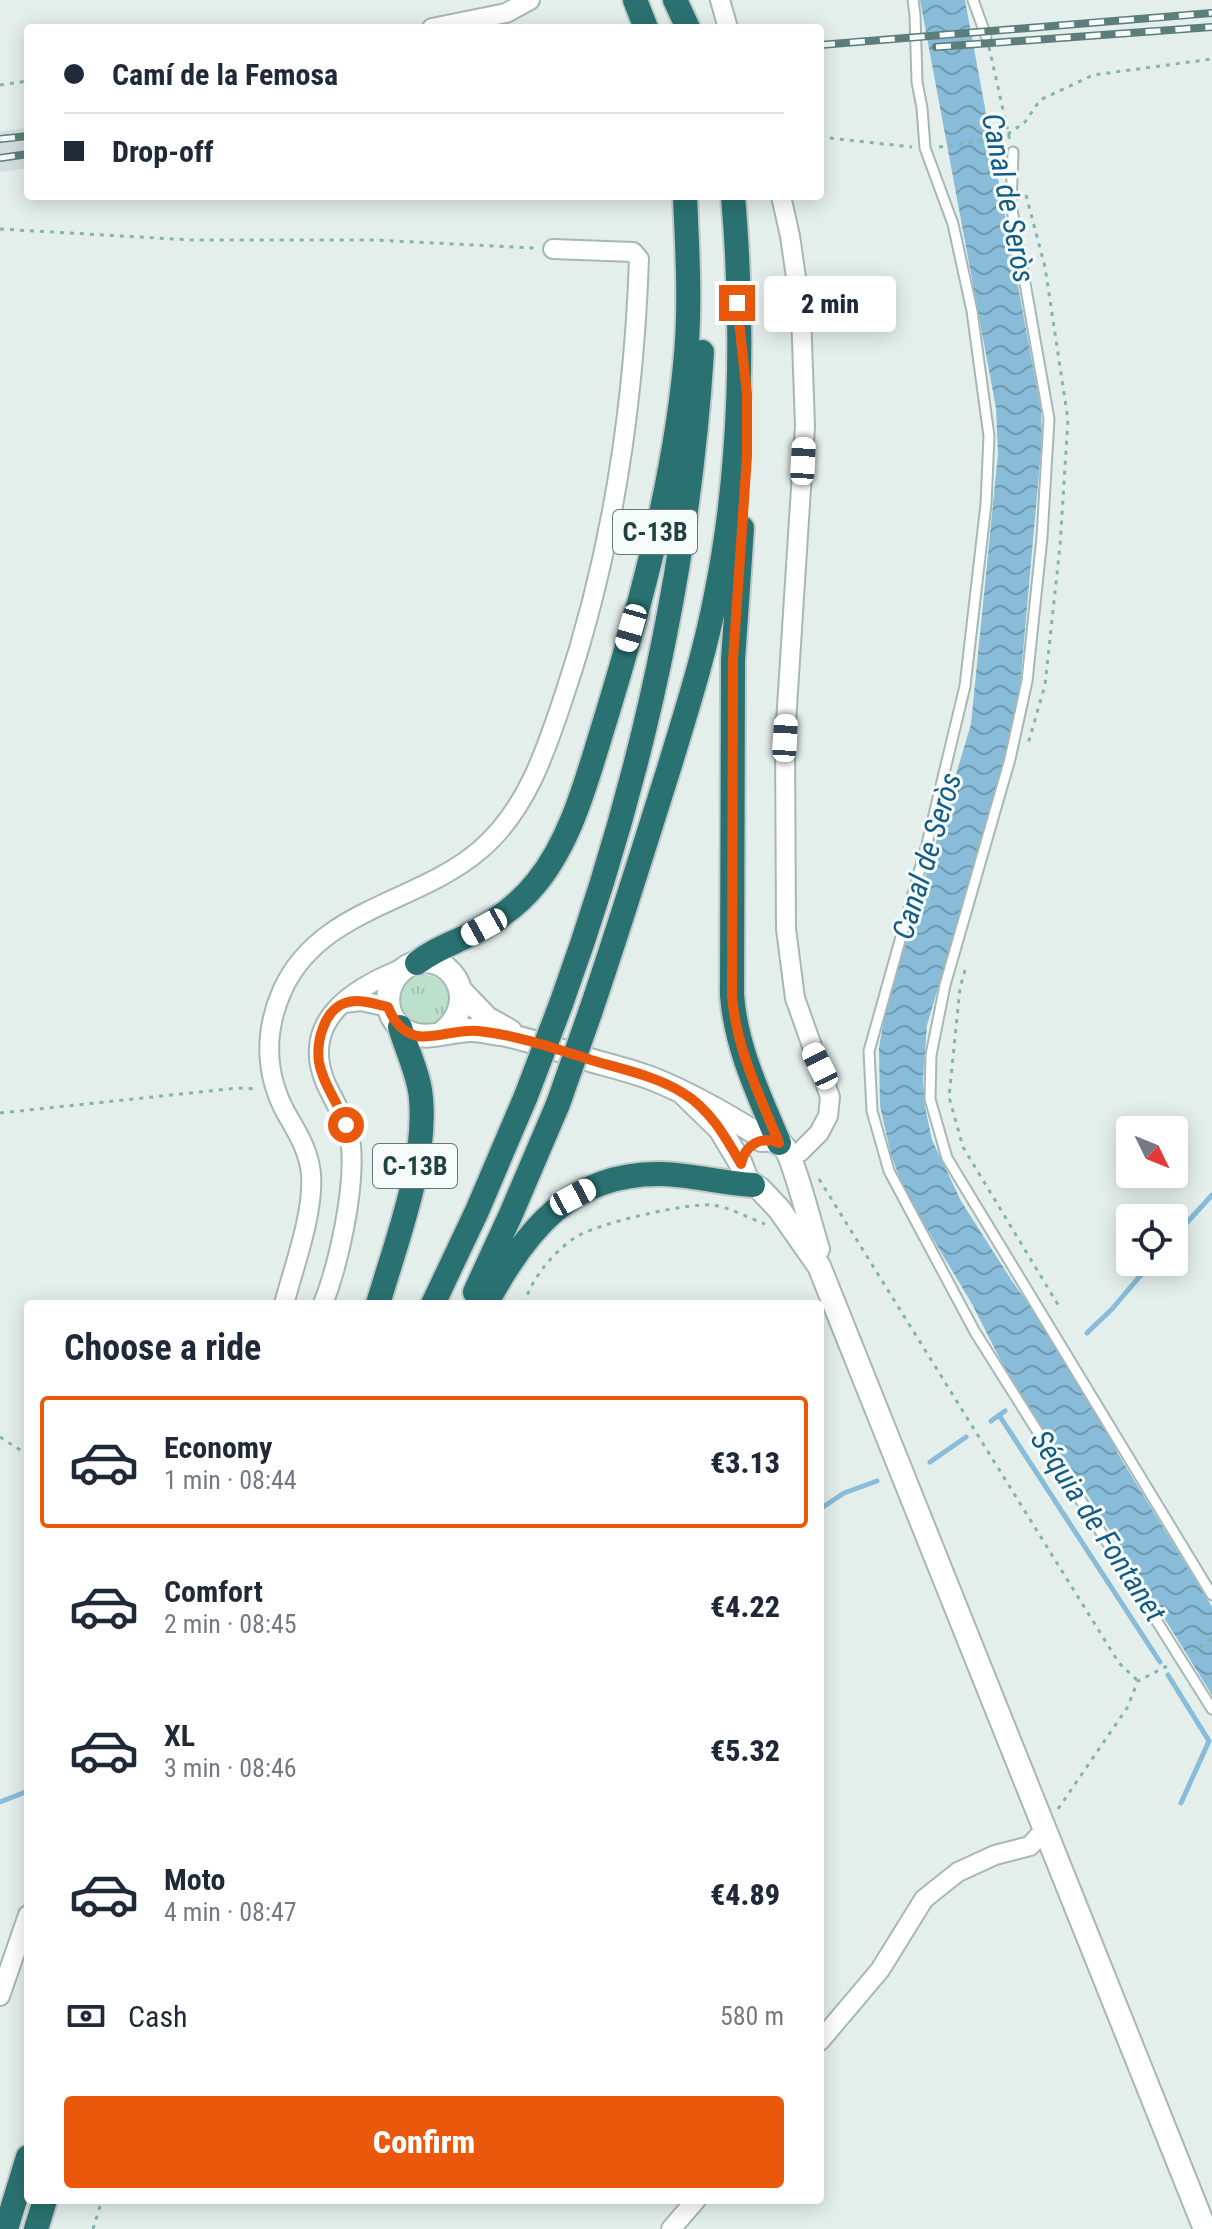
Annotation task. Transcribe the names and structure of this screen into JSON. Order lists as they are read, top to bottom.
{
  "streets": {
    "highway": ["C-13B"]
  },
  "water": ["Canal de Seròs", "Séquia de Fontanet"],
  "north": "bottom right",
  "page": {
    "banner": ["Camí de la Femosa", "Drop-off"],
    "bubble": "2 min",
    "heading": "Choose a ride",
    "list": [
      {
        "name": "Economy",
        "note": "1 min · 08:44",
        "value": "€3.13"
      },
      {
        "name": "Comfort",
        "note": "2 min · 08:45",
        "value": "€4.22"
      },
      {
        "name": "XL",
        "note": "3 min · 08:46",
        "value": "€5.32"
      },
      {
        "name": "Moto",
        "note": "4 min · 08:47",
        "value": "€4.89"
      }
    ],
    "pay": ["Cash", "580 m"],
    "buttons": "Confirm"
  }
}
